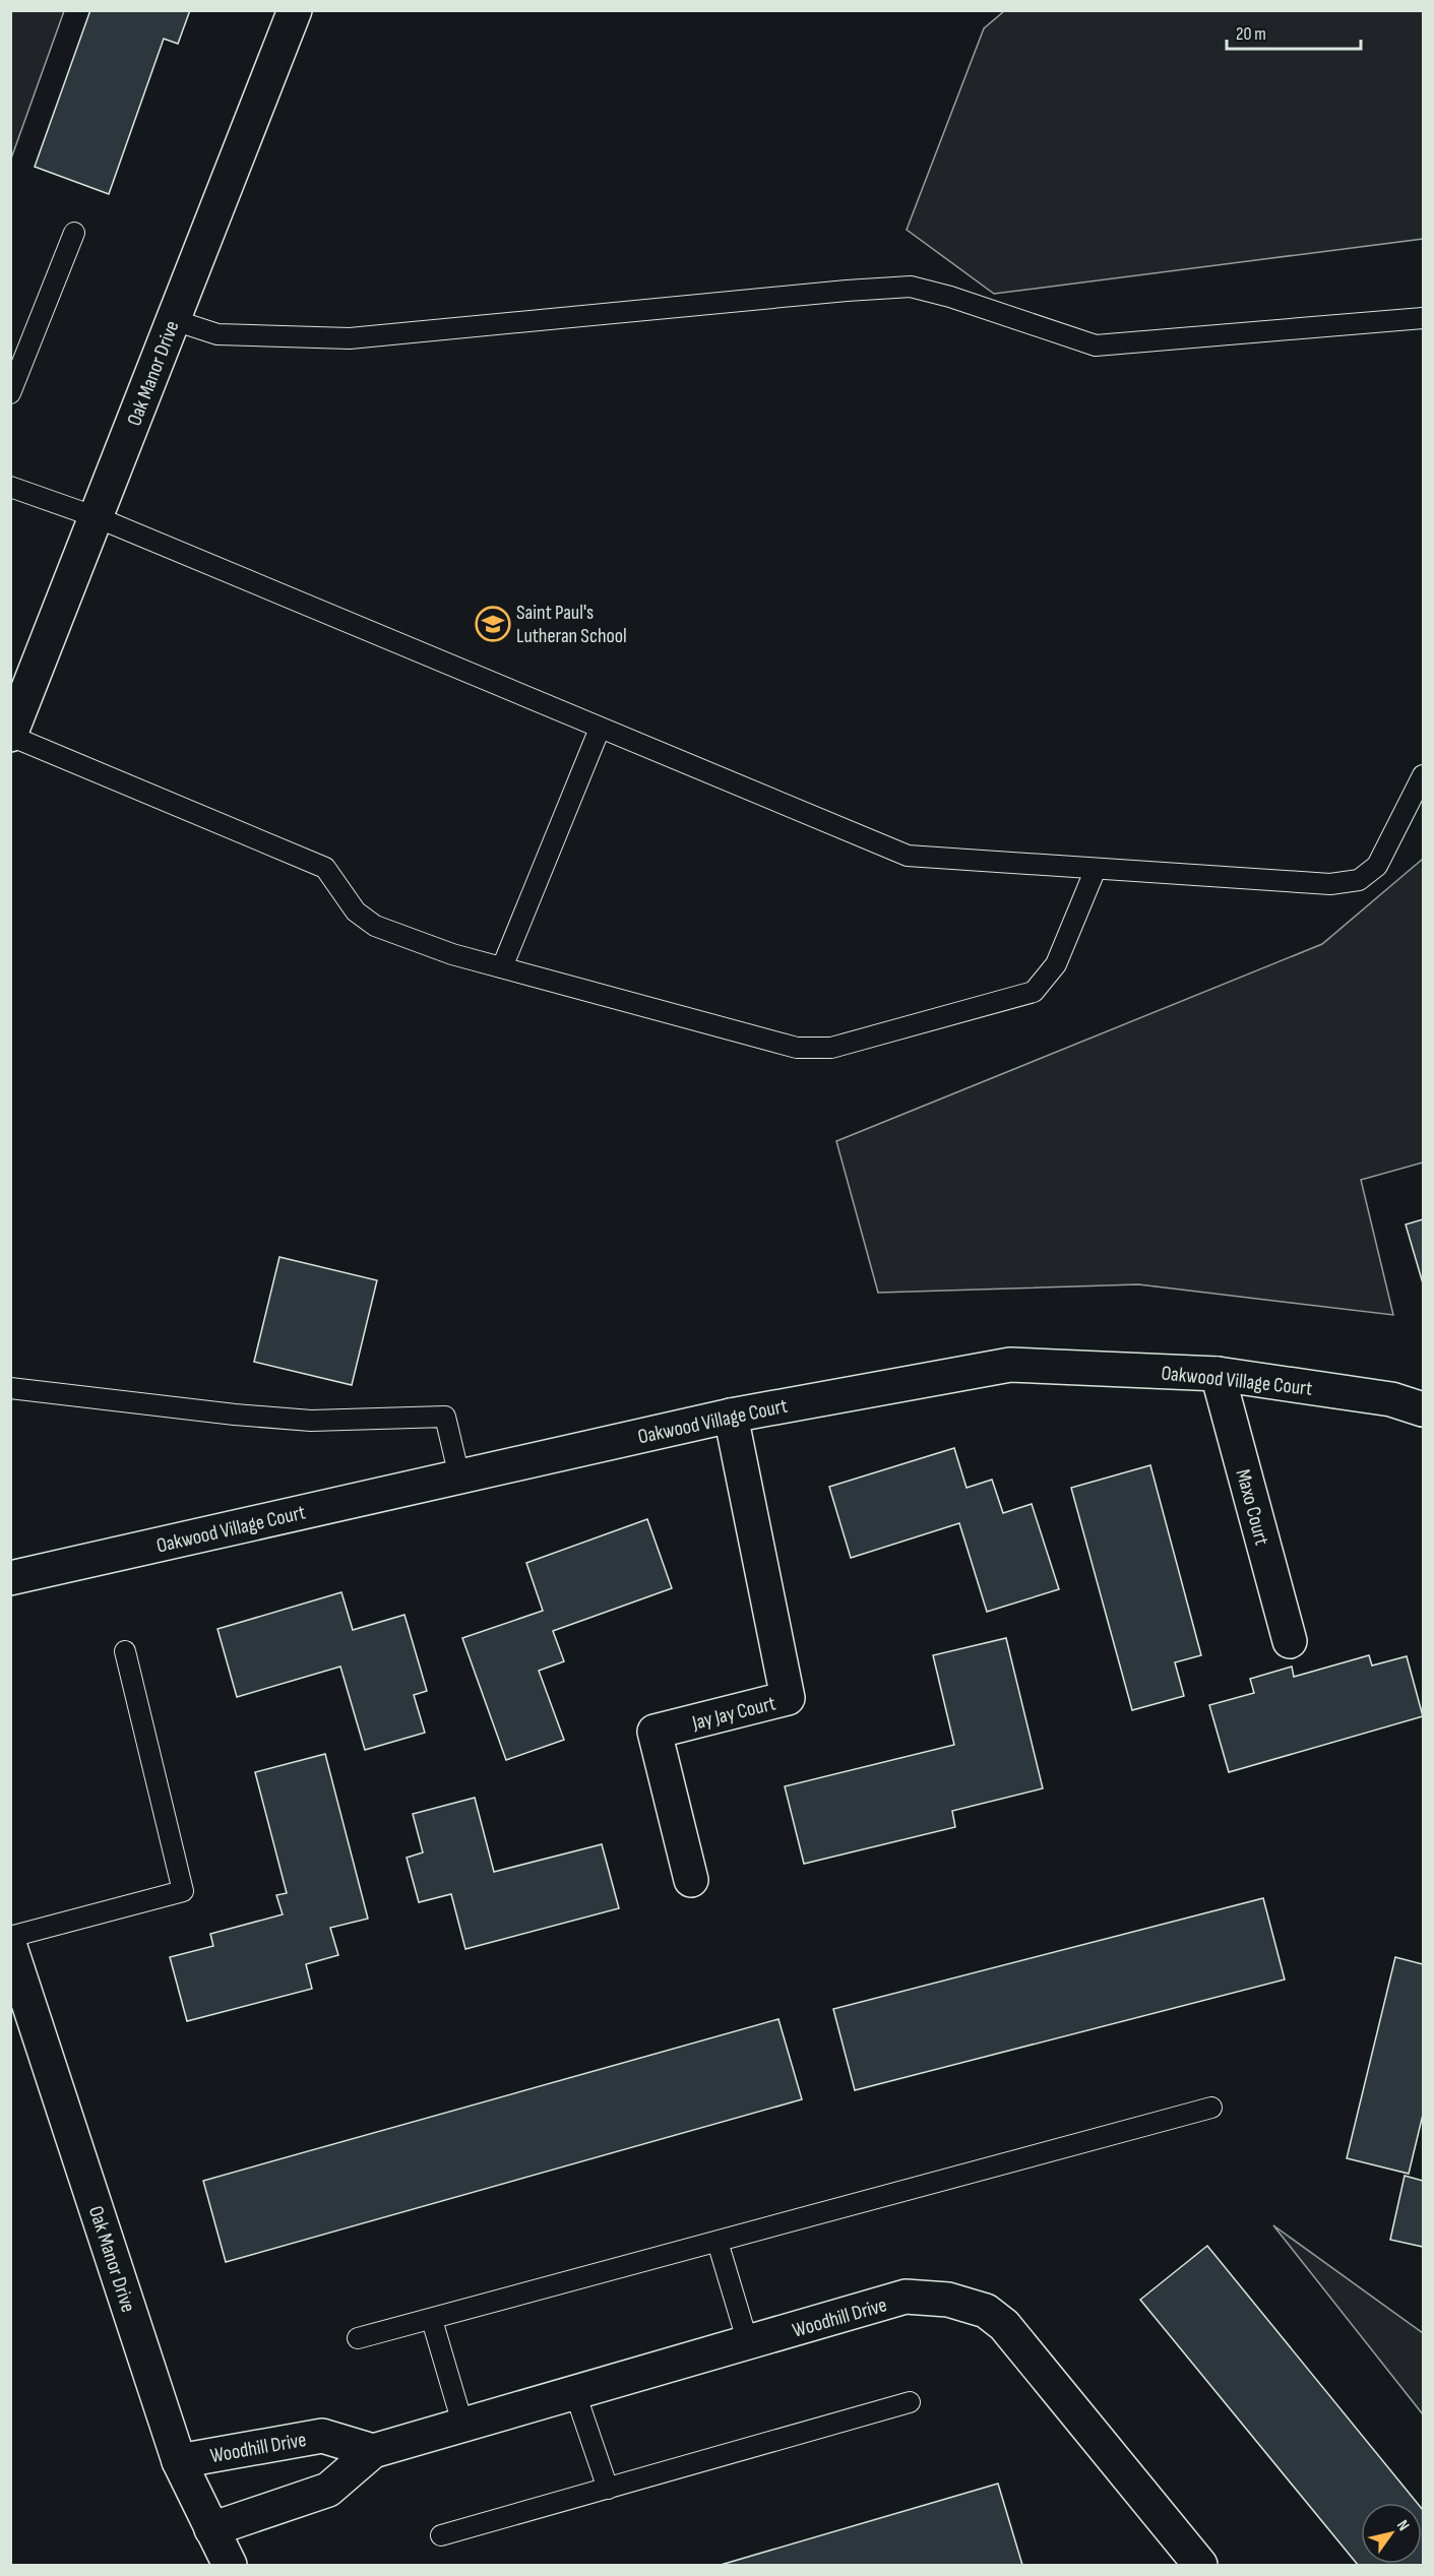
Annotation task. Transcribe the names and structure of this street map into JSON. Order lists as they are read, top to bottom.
{
  "streets": {
    "street": [
      "Oak Manor Drive",
      "Oakwood Village Court",
      "Maxo Court",
      "Jay Jay Court",
      "Woodhill Drive"
    ]
  },
  "crossings": [
    ["Oak Manor Drive", "Woodhill Drive"],
    ["Oakwood Village Court", "Maxo Court"],
    ["Oakwood Village Court", "Jay Jay Court"]
  ],
  "places": {
    "school or university": ["Saint Paul's Lutheran School"]
  },
  "scale_bar": "20 m",
  "north": "top right"
}
